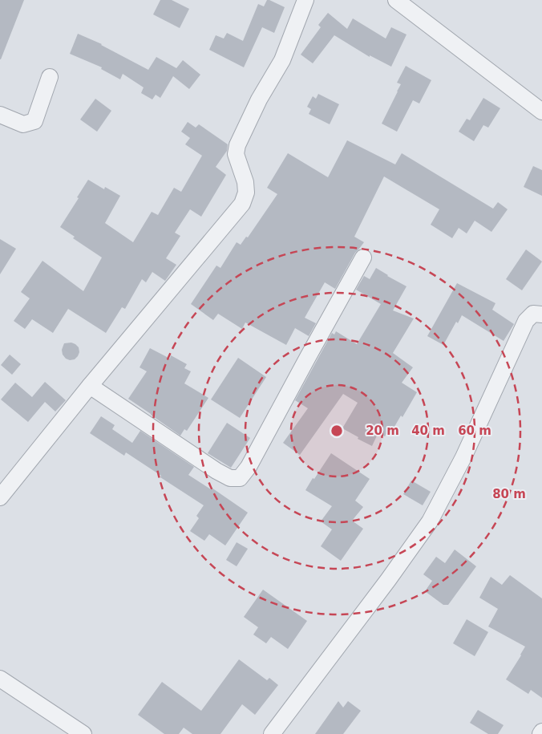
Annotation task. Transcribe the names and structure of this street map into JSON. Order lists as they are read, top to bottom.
{
  "rings": [
    "20 m",
    "40 m",
    "60 m",
    "80 m"
  ]
}
